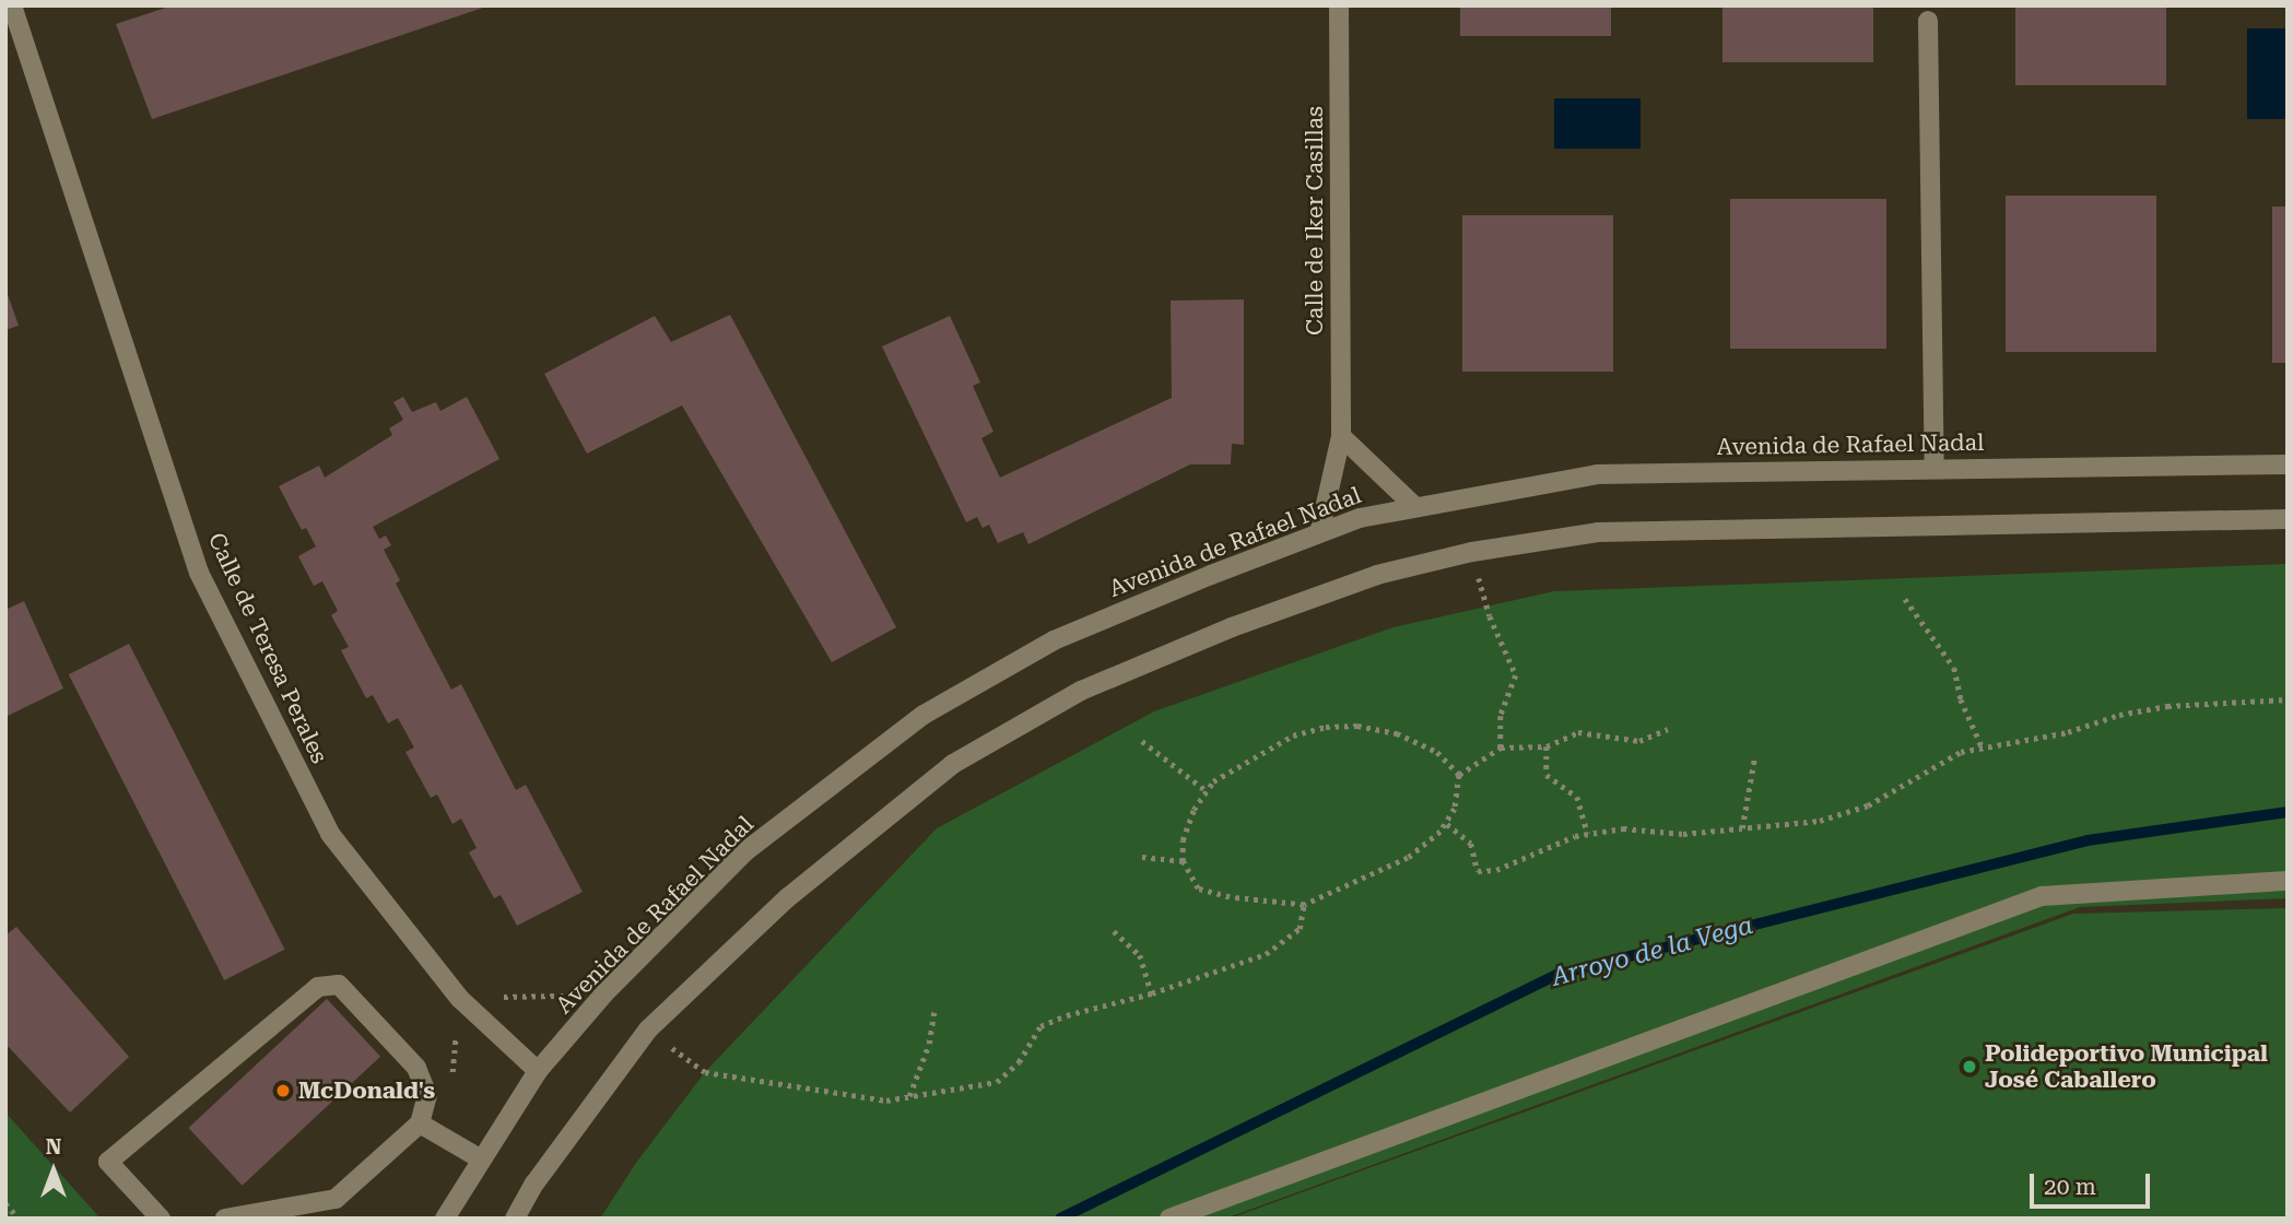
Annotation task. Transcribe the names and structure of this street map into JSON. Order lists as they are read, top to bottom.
{
  "streets": {
    "street": ["Calle de Iker Casillas", "Avenida de Rafael Nadal", "Calle de Teresa Perales"]
  },
  "crossings": [
    ["Calle de Iker Casillas", "Avenida de Rafael Nadal"],
    ["Avenida de Rafael Nadal", "Calle de Teresa Perales"]
  ],
  "water": ["Arroyo de la Vega"],
  "places": ["Polideportivo Municipal José Caballero", "McDonald's"],
  "scale_bar": "20 m",
  "north": "top"
}
